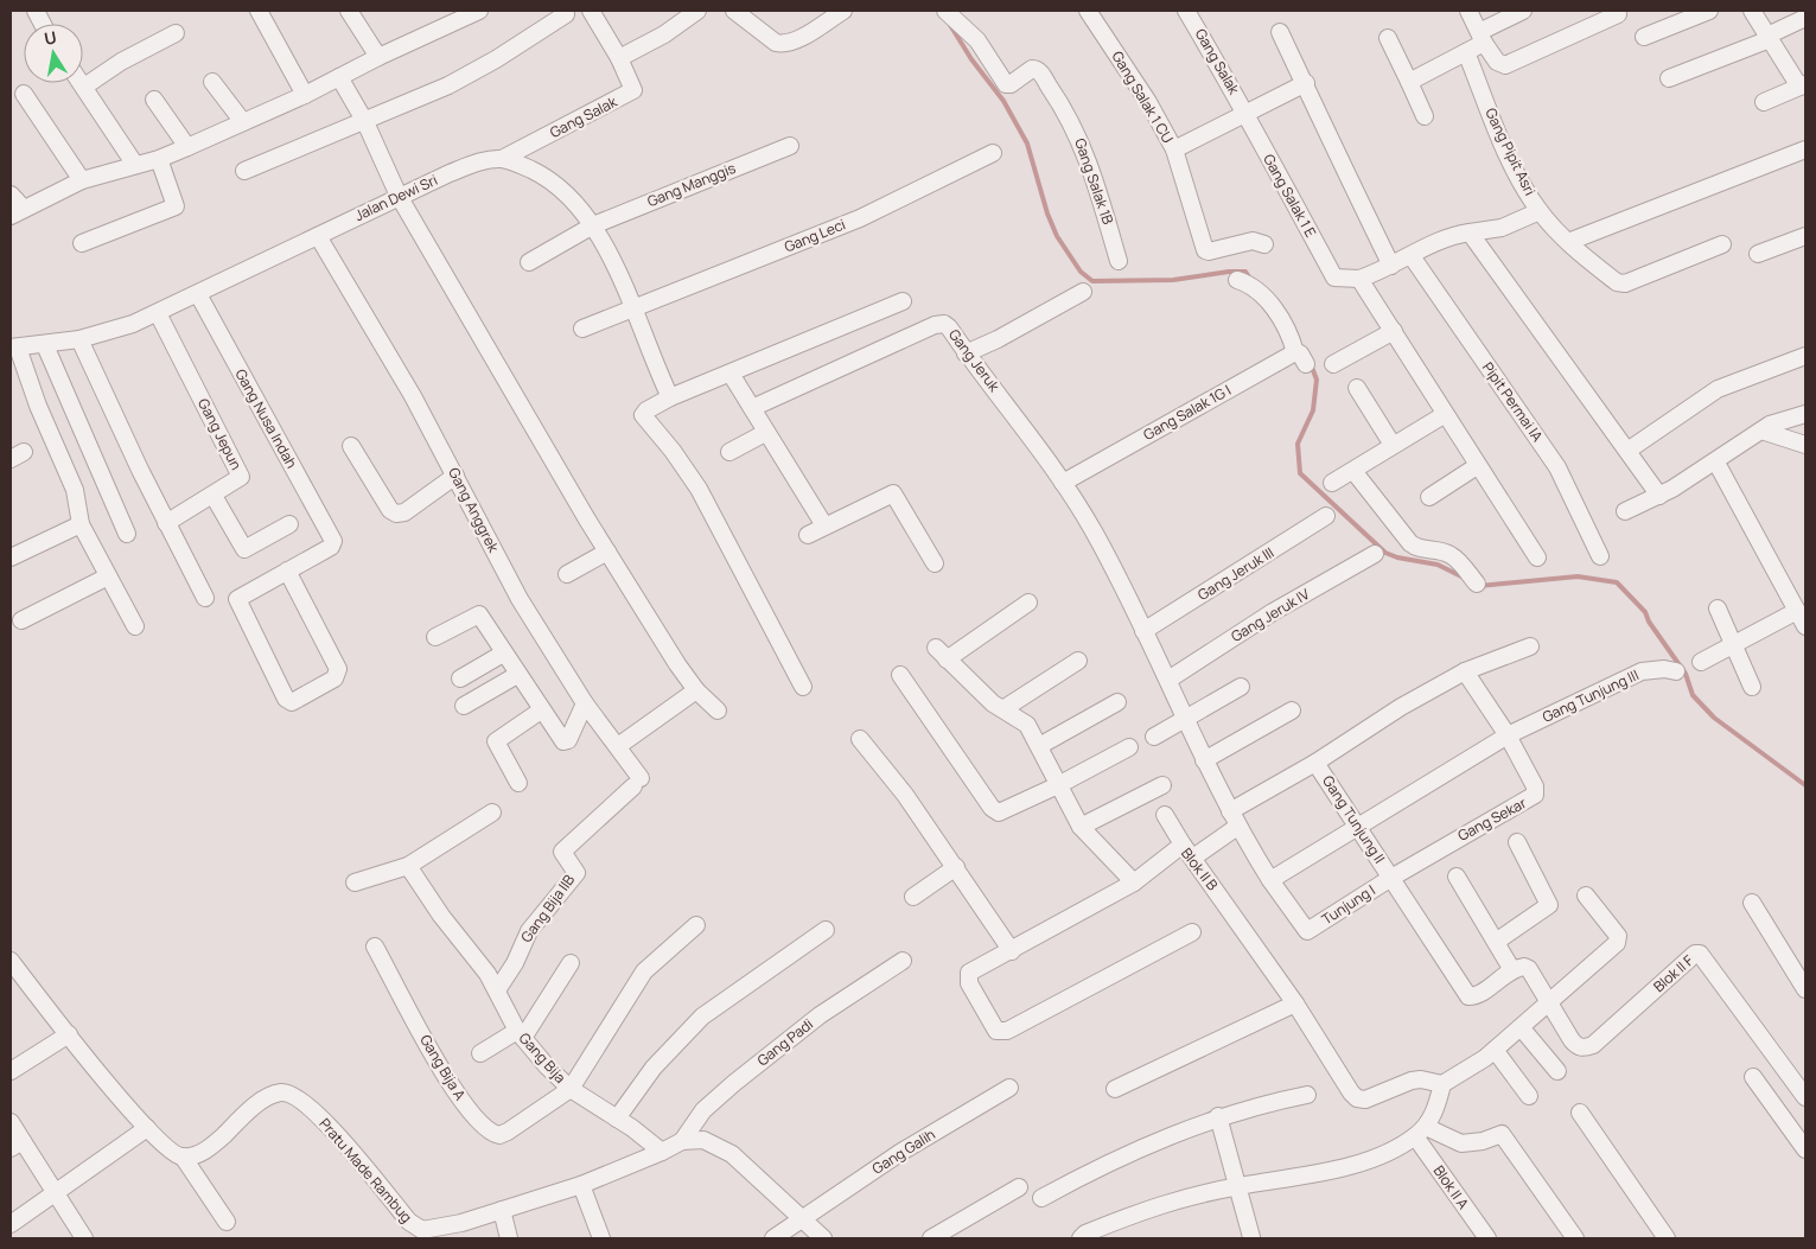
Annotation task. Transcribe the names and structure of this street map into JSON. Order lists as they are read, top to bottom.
{
  "streets": {
    "street": [
      "Gang Salak",
      "Gang Salak 1 CU",
      "Gang Pipit Asri",
      "Gang Salak 1B",
      "Gang Manggis",
      "Gang Salak 1 E",
      "Jalan Dewi Sri",
      "Gang Leci",
      "Gang Jeruk",
      "Pipit Permai IA",
      "Gang Salak 1G I",
      "Gang Nusa Indah",
      "Gang Jepun",
      "Gang Anggrek",
      "Gang Jeruk III",
      "Gang Jeruk IV",
      "Gang Tunjung III",
      "Gang Tunjung II",
      "Gang Sekar",
      "Blok II B",
      "Tunjung I",
      "Gang Bija IIB",
      "Blok II F",
      "Gang Padi",
      "Gang Bija",
      "Gang Bija A",
      "Gang Galih",
      "Pratu Made Rambug",
      "Blok II A"
    ]
  },
  "crossings": [
    ["Gang Salak", "Gang Salak 1 CU"],
    ["Gang Salak", "Gang Salak 1 E"],
    ["Gang Salak", "Jalan Dewi Sri"],
    ["Gang Salak 1 CU", "Gang Salak 1 E"],
    ["Jalan Dewi Sri", "Gang Nusa Indah"],
    ["Jalan Dewi Sri", "Gang Jepun"],
    ["Jalan Dewi Sri", "Gang Anggrek"],
    ["Gang Jeruk", "Gang Salak 1G I"],
    ["Gang Jeruk", "Gang Jeruk III"],
    ["Gang Jeruk", "Gang Jeruk IV"],
    ["Gang Jeruk", "Gang Tunjung III"],
    ["Gang Jeruk", "Tunjung I"],
    ["Gang Anggrek", "Gang Bija IIB"],
    ["Gang Tunjung III", "Gang Tunjung II"],
    ["Gang Tunjung III", "Gang Sekar"],
    ["Gang Tunjung II", "Gang Sekar"],
    ["Gang Tunjung II", "Tunjung I"],
    ["Gang Sekar", "Tunjung I"],
    ["Gang Bija IIB", "Gang Bija"],
    ["Gang Padi", "Pratu Made Rambug"],
    ["Gang Bija", "Gang Bija A"],
    ["Gang Bija", "Pratu Made Rambug"]
  ],
  "north": "top"
}
